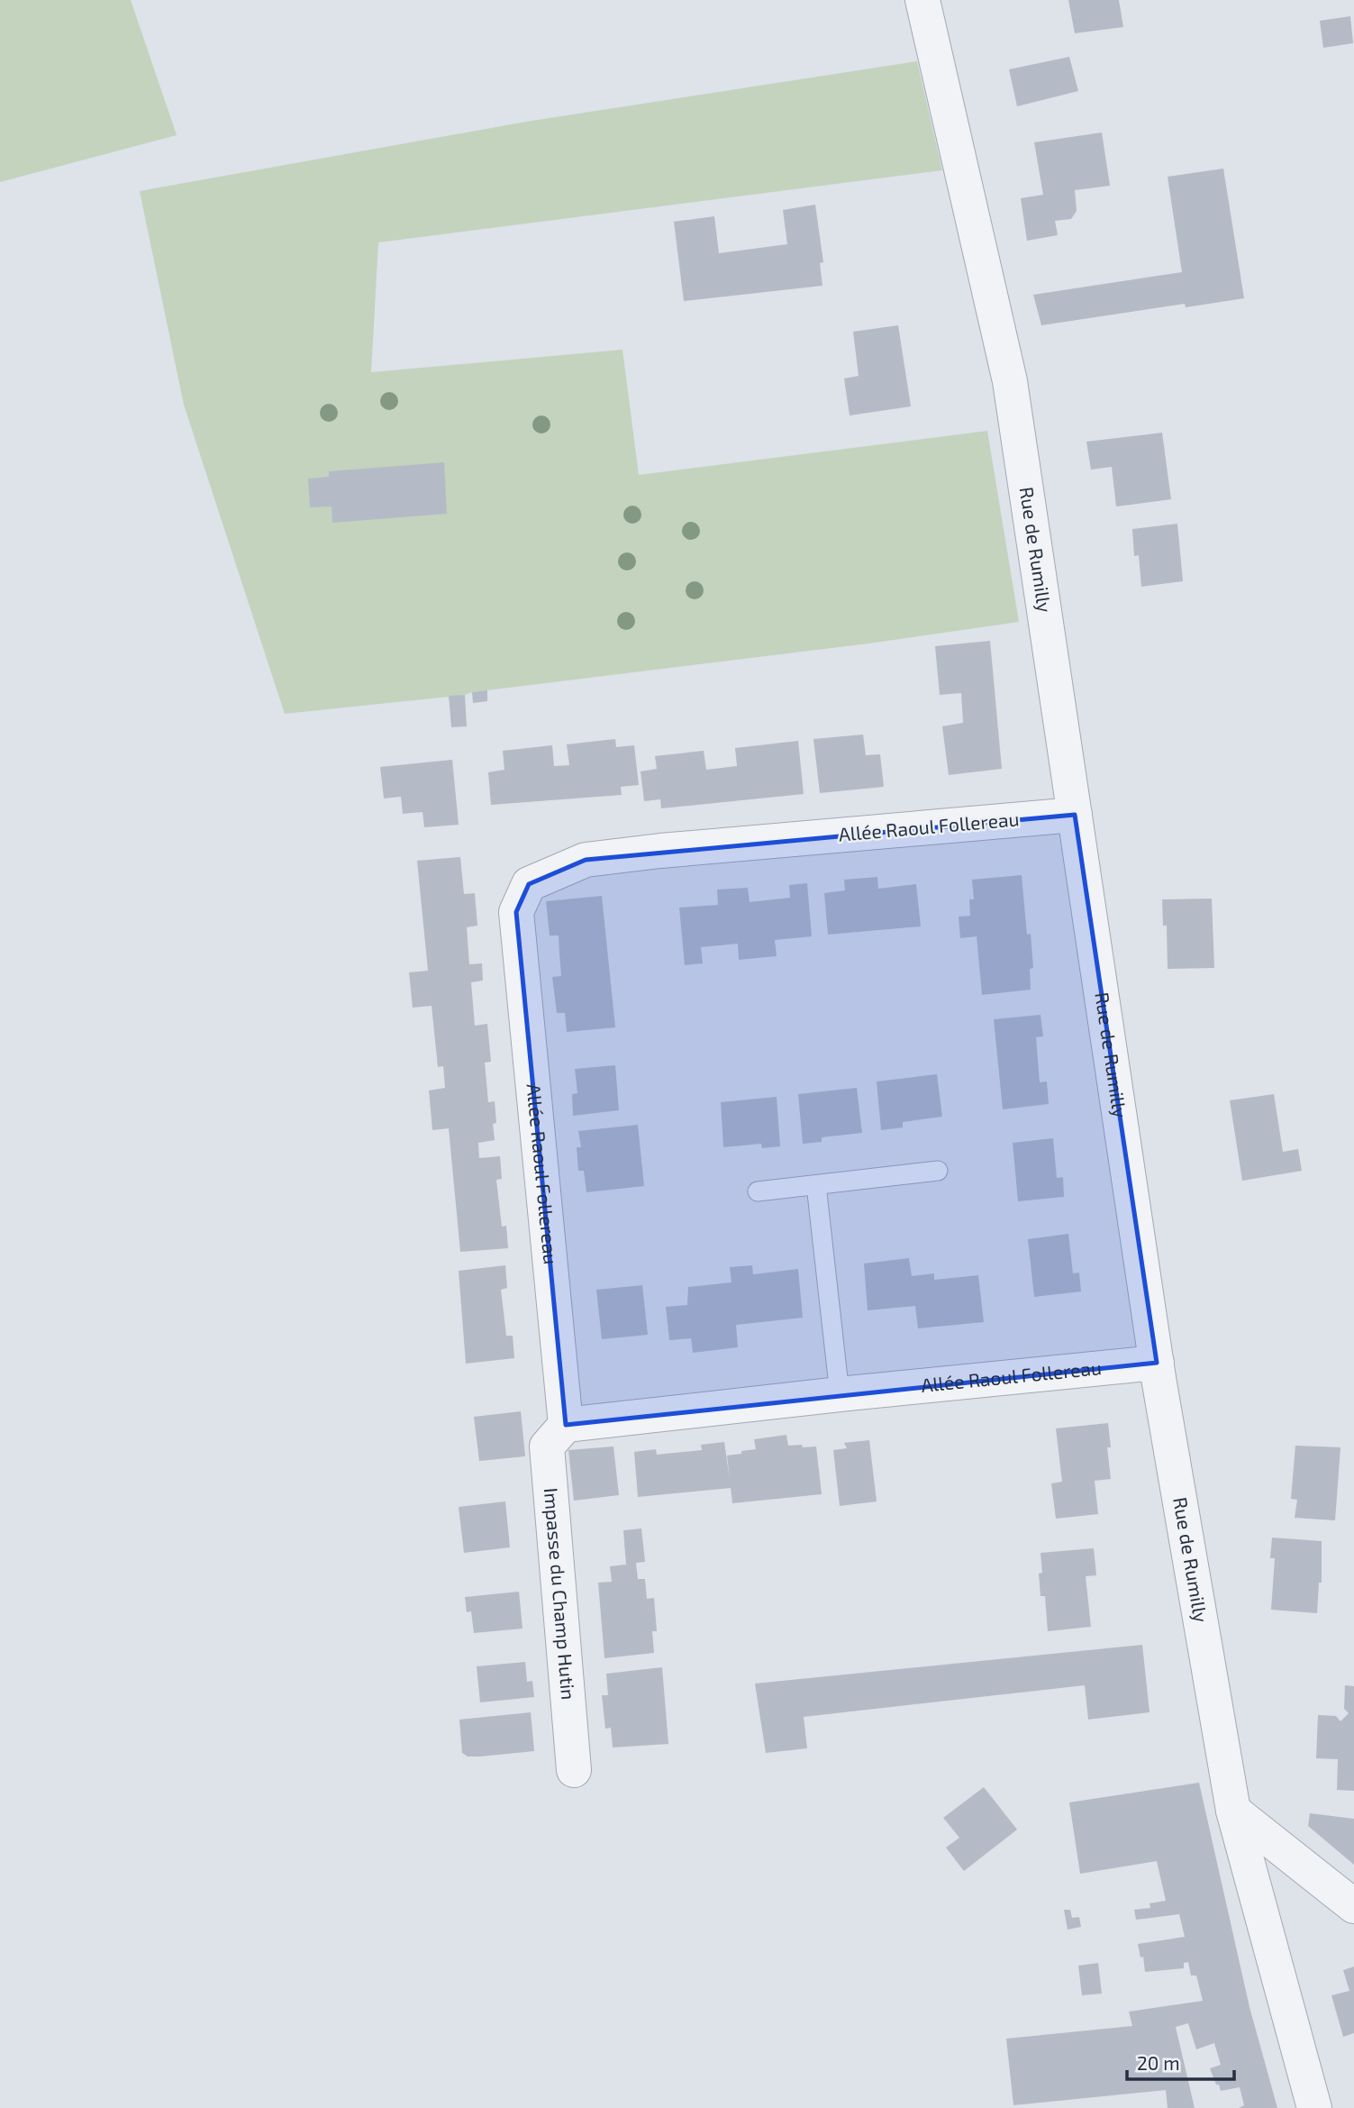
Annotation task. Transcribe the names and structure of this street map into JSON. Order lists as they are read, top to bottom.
{
  "streets": {
    "street": ["Rue de Rumilly", "Allée Raoul Follereau", "Impasse du Champ Hutin"]
  },
  "crossings": [
    ["Rue de Rumilly", "Allée Raoul Follereau"],
    ["Allée Raoul Follereau", "Impasse du Champ Hutin"]
  ],
  "scale_bar": "20 m"
}
